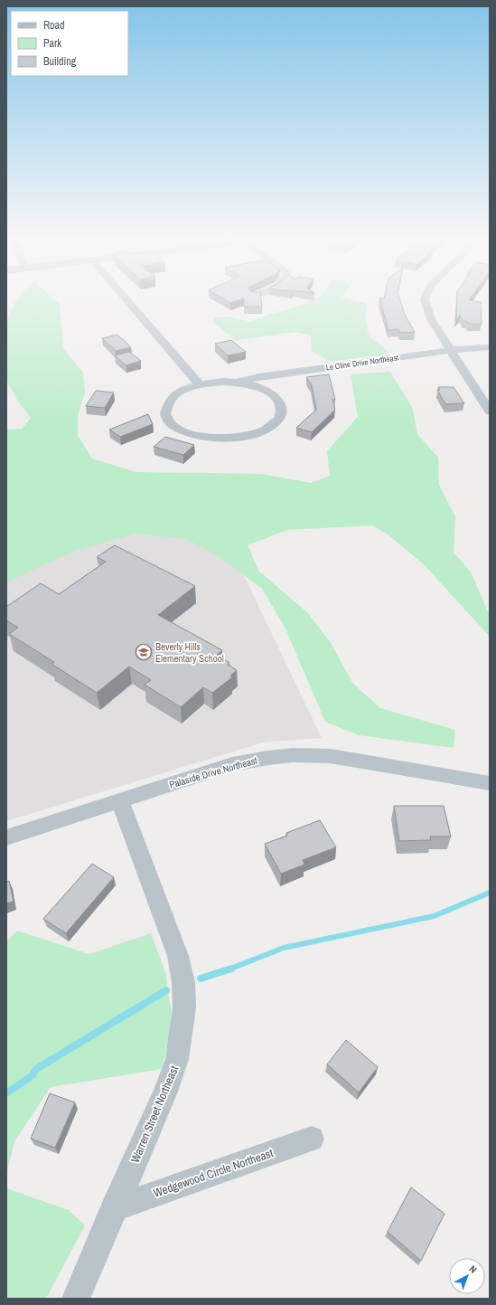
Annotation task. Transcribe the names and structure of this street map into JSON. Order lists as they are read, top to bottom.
{
  "streets": {
    "street": [
      "Le Cline Drive Northeast",
      "Palaside Drive Northeast",
      "Warren Street Northeast",
      "Wedgewood Circle Northeast"
    ]
  },
  "crossings": [
    ["Palaside Drive Northeast", "Warren Street Northeast"],
    ["Warren Street Northeast", "Wedgewood Circle Northeast"]
  ],
  "places": {
    "school or university": ["Beverly Hills Elementary School"]
  },
  "legend": ["Road", "Park", "Building"],
  "north": "top right"
}
